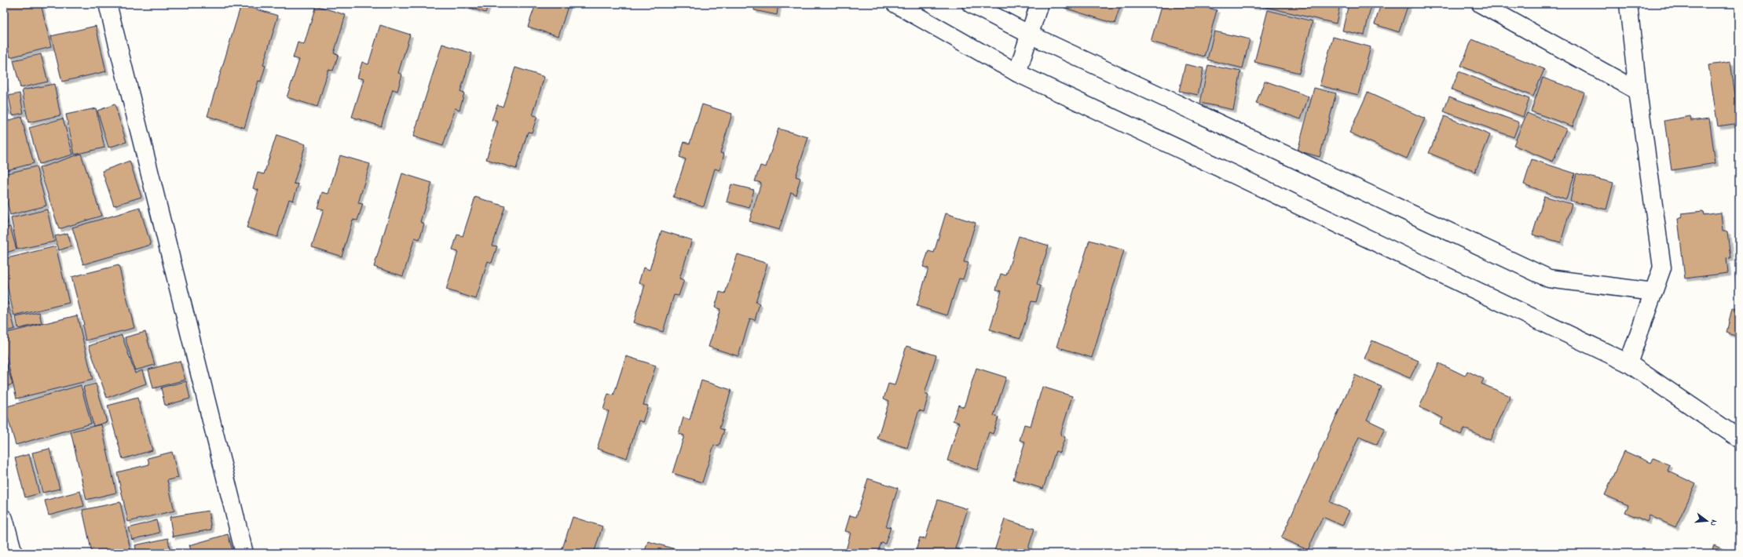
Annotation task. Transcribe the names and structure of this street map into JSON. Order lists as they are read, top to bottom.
{
  "north": "right"
}
